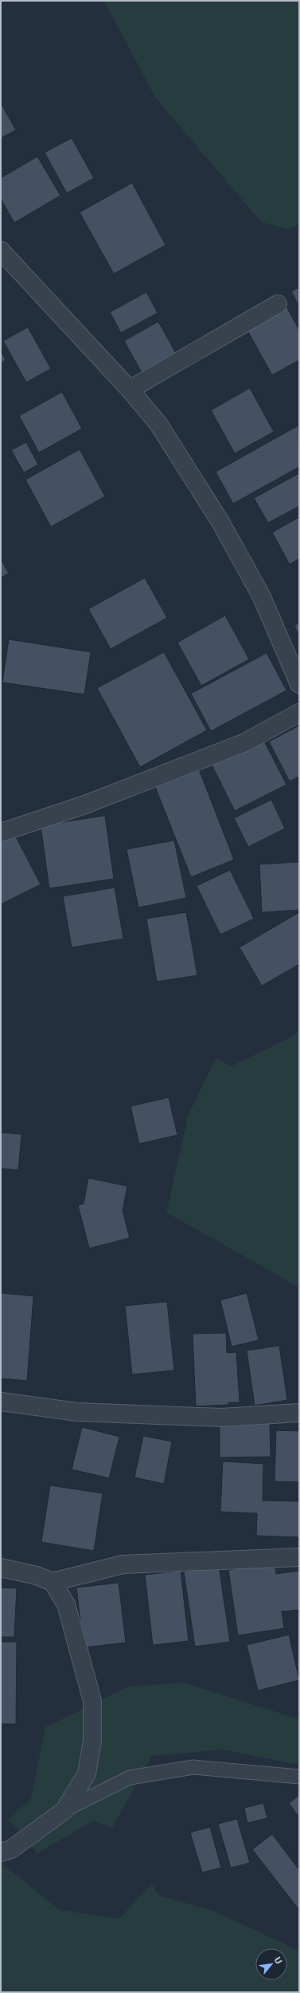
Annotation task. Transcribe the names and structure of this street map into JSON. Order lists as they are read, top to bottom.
{
  "north": "top right"
}
